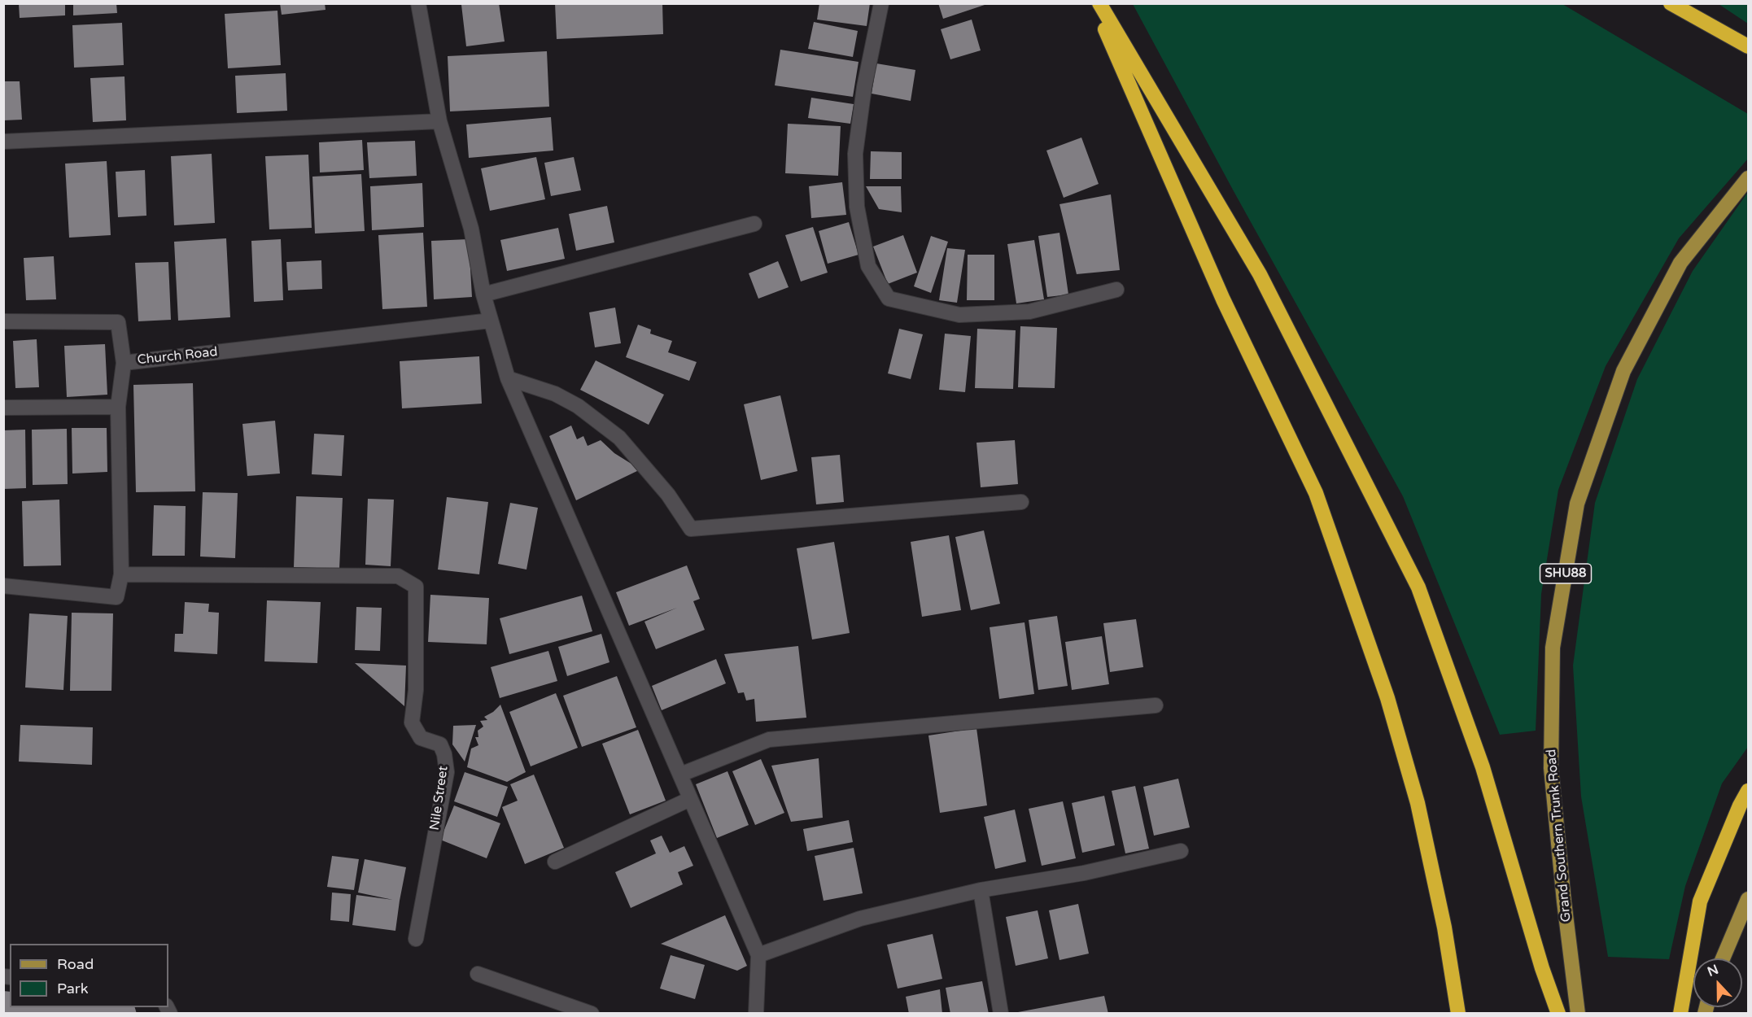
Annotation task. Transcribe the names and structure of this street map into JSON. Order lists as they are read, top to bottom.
{
  "streets": {
    "main road": ["SHU88", "Grand Southern Trunk Road"],
    "street": ["Church Road", "Nile Street"]
  },
  "crossings": [
    ["Church Road", "Nile Street"]
  ],
  "legend": ["Road", "Park"],
  "north": "top"
}
